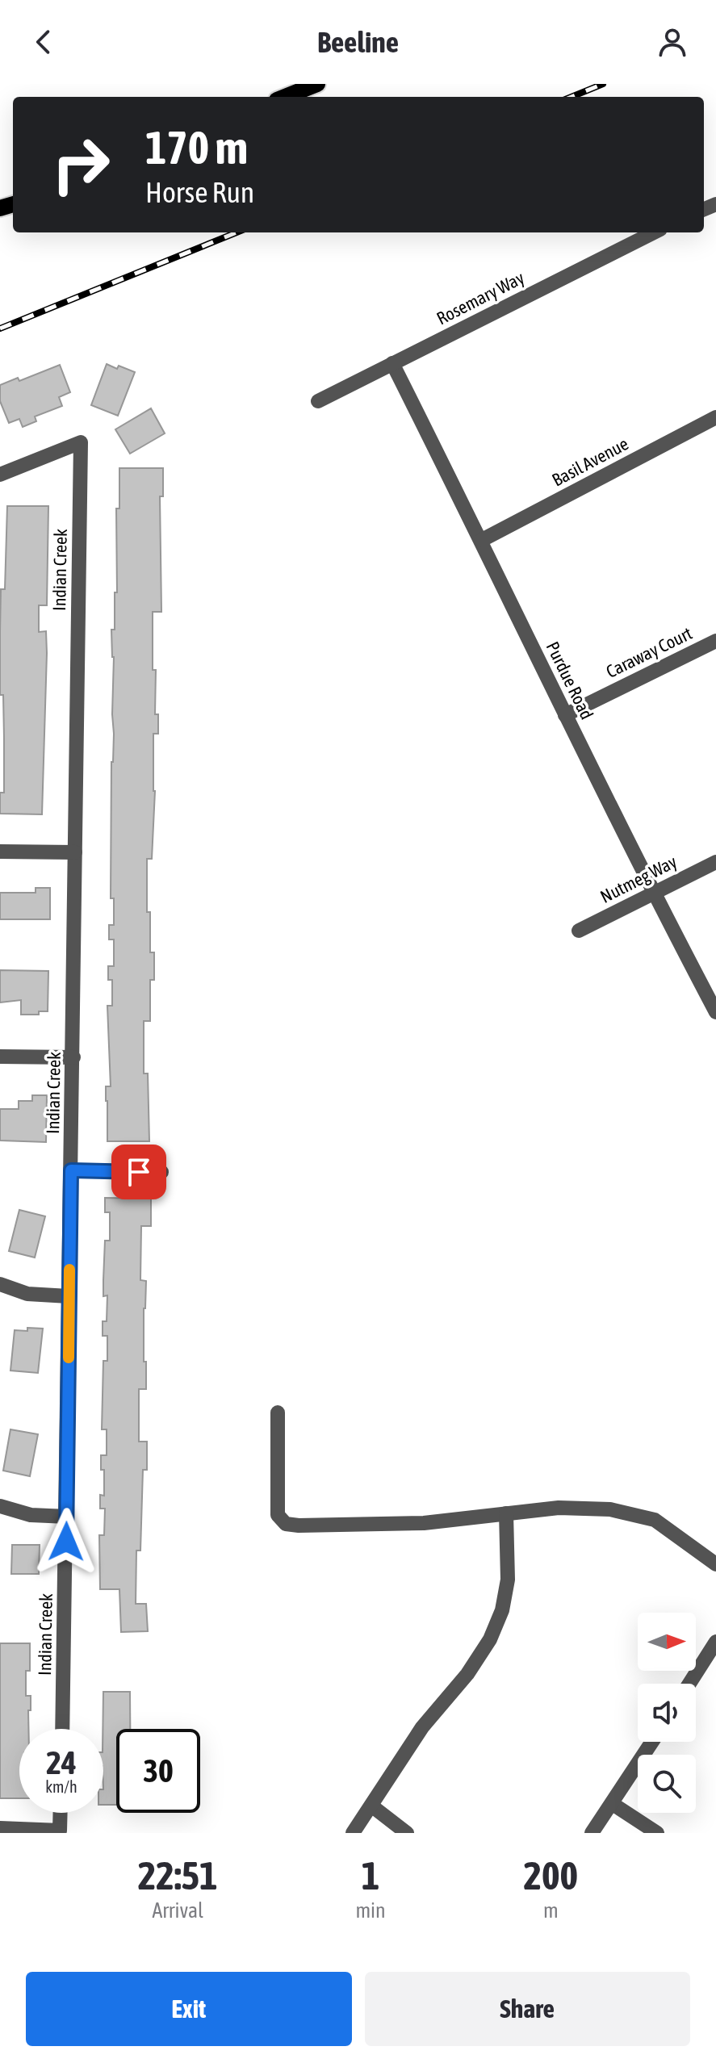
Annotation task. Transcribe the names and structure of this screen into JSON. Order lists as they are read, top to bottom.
{
  "streets": {
    "street": [
      "Rosemary Way",
      "Basil Avenue",
      "Indian Creek",
      "Caraway Court",
      "Purdue Road",
      "Nutmeg Way"
    ]
  },
  "crossings": [
    ["Rosemary Way", "Purdue Road"],
    ["Basil Avenue", "Purdue Road"],
    ["Caraway Court", "Purdue Road"],
    ["Purdue Road", "Nutmeg Way"]
  ],
  "north": "right",
  "page": {
    "header": "Beeline",
    "turn": ["170 m", "Horse Run"],
    "speed": "24 km/h",
    "limit": "30",
    "eta": [
      "22:51",
      "Arrival",
      "1",
      "min",
      "200",
      "m"
    ],
    "buttons": ["Exit", "Share"]
  }
}
